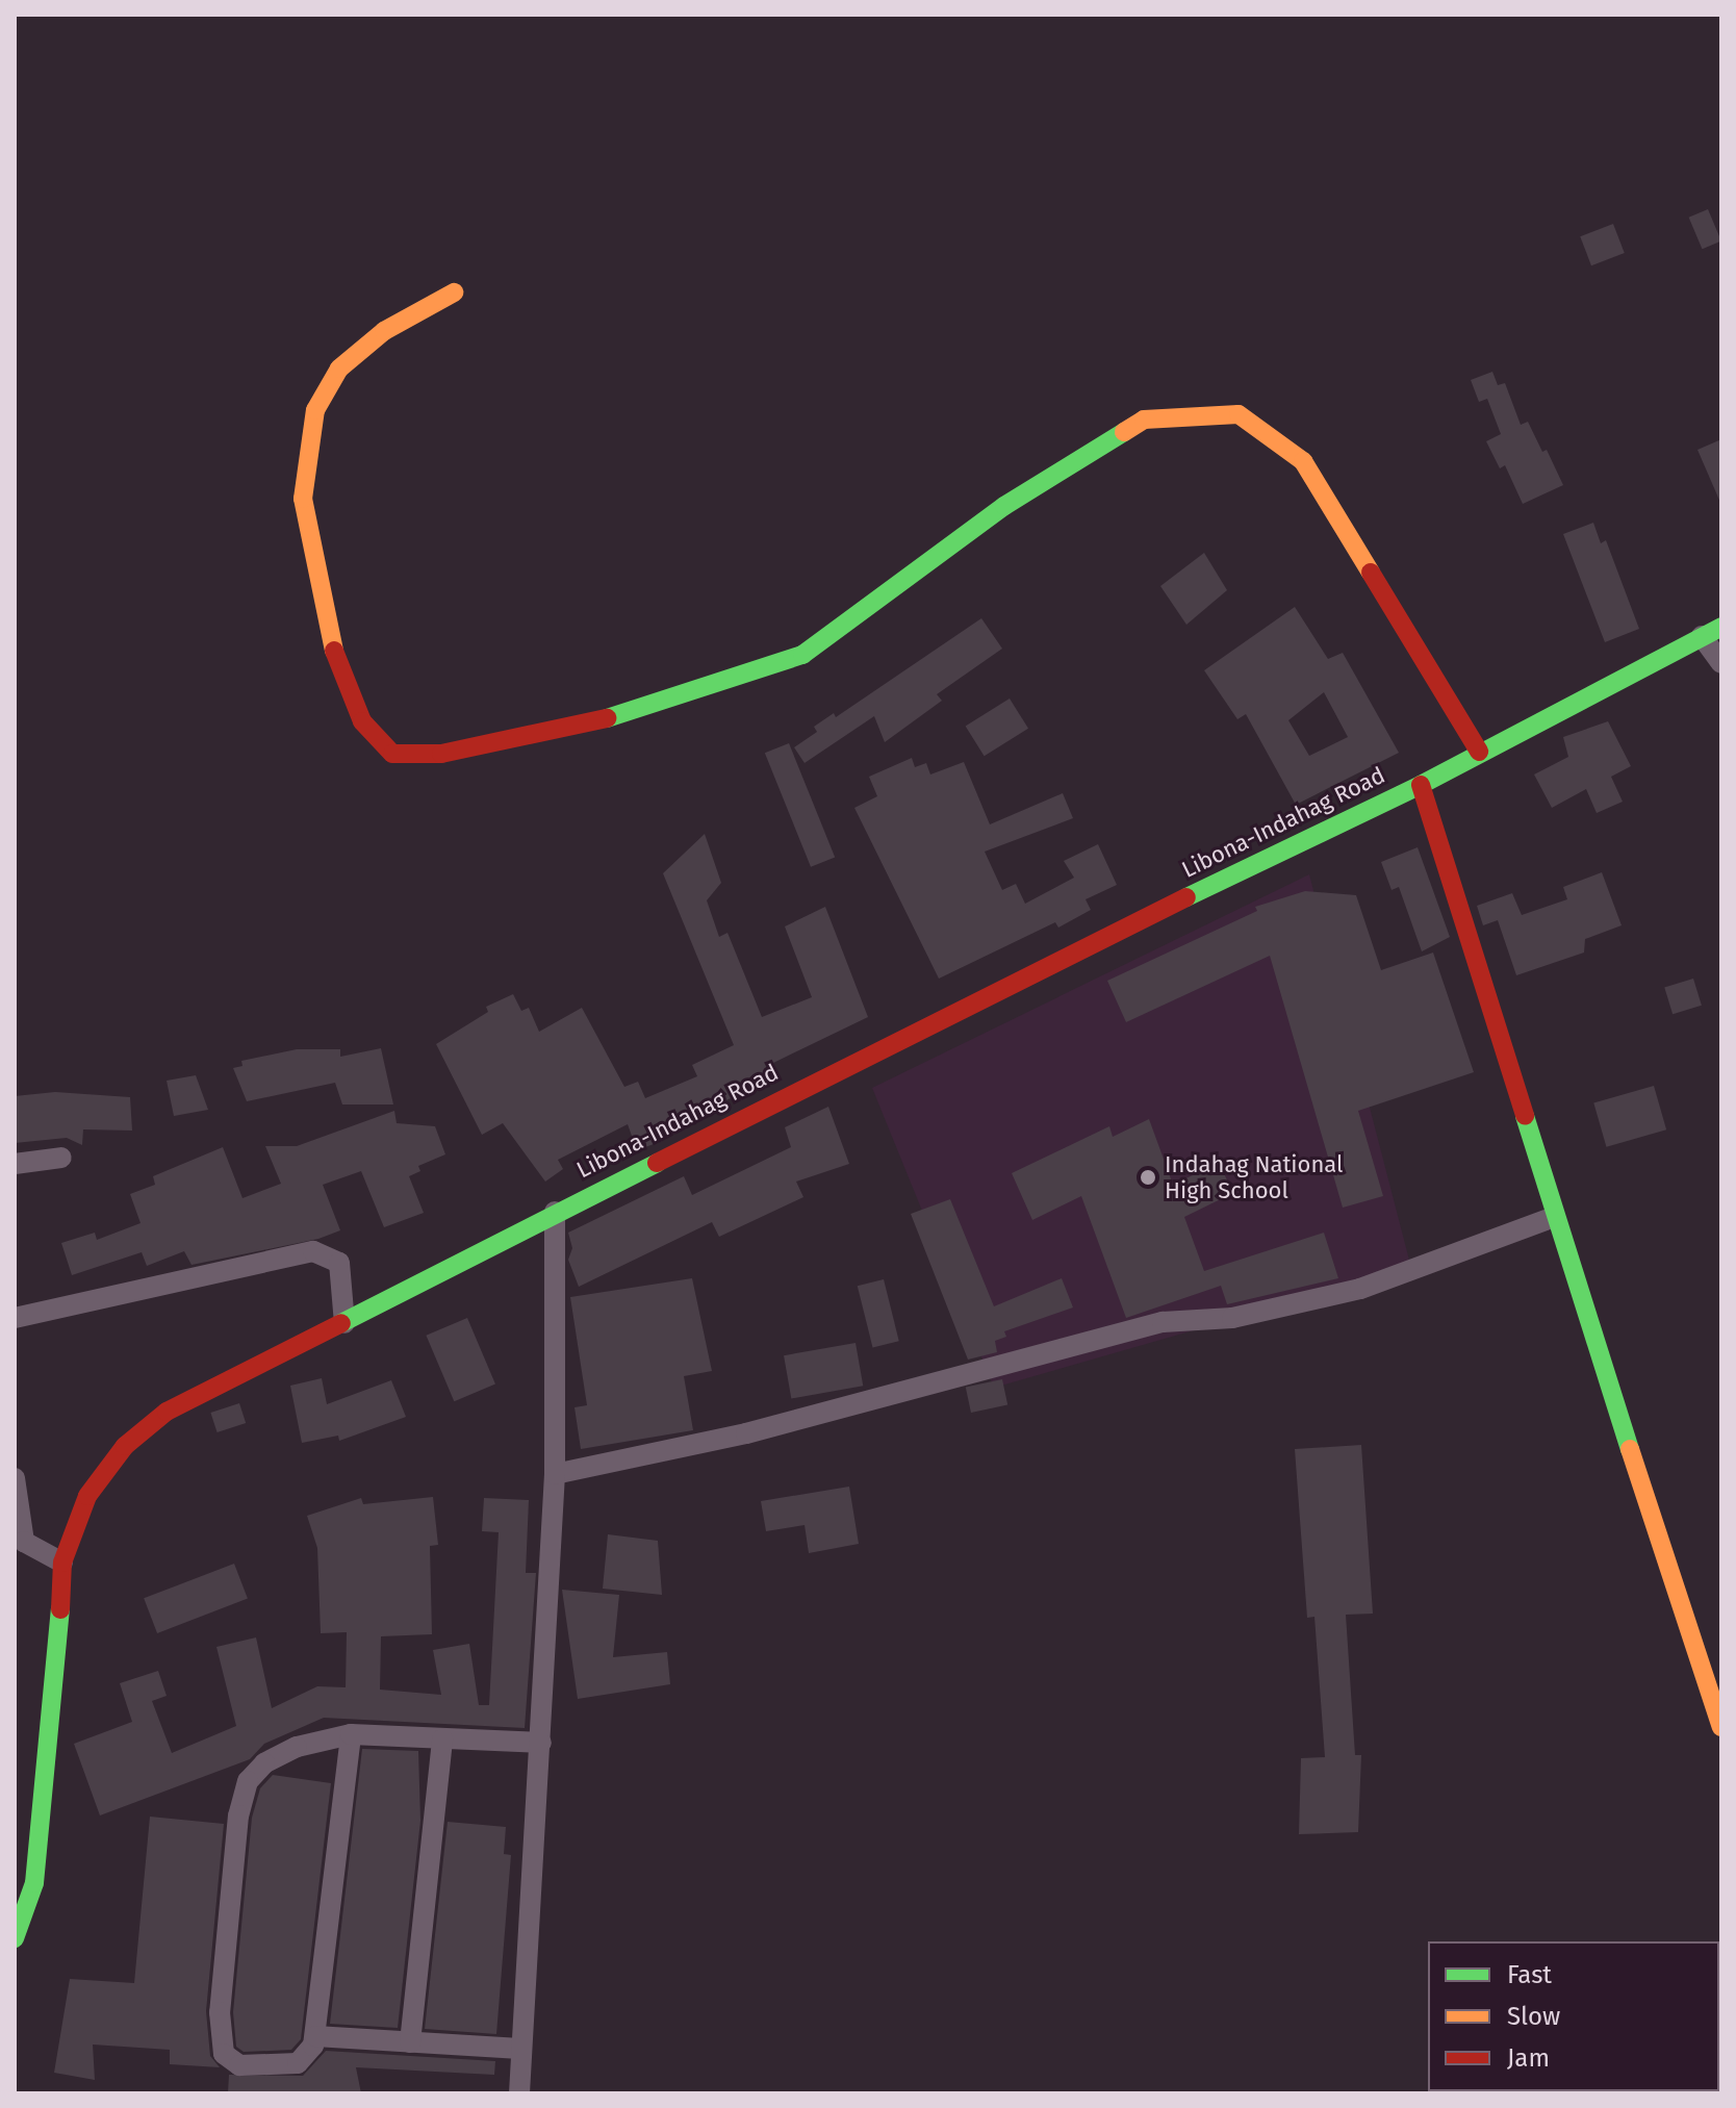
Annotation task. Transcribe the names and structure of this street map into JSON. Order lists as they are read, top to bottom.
{
  "streets": {
    "main road": ["Libona-Indahag Road"]
  },
  "places": ["Indahag National High School"],
  "legend": ["Fast", "Slow", "Jam"]
}
